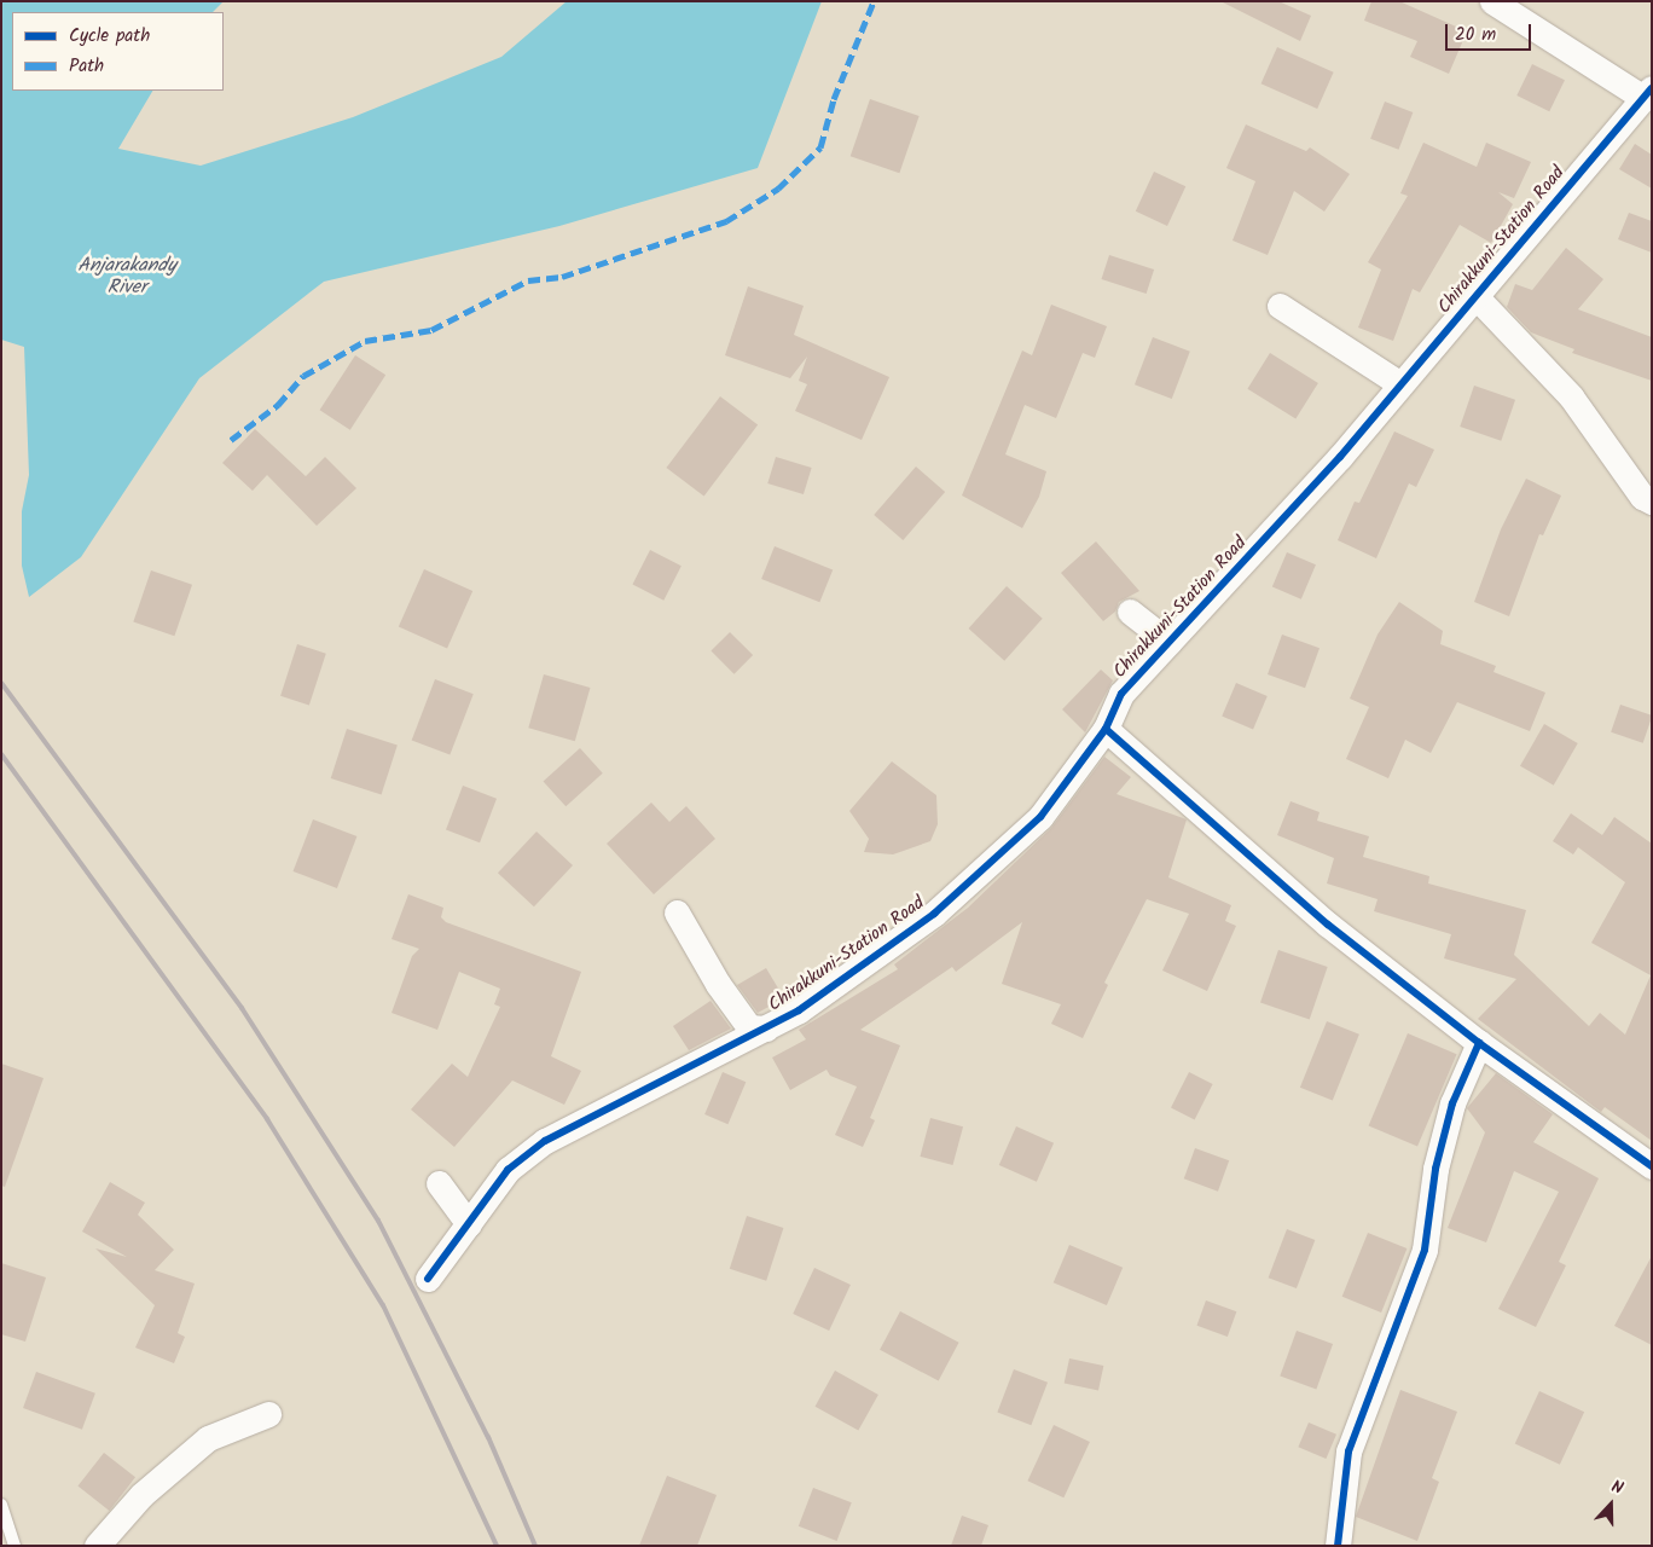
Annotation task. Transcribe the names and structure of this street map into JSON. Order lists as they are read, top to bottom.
{
  "streets": {
    "street": ["Chirakkuni-Station Road"]
  },
  "water": ["Anjarakandy River"],
  "legend": ["Cycle path", "Path"],
  "scale_bar": "20 m",
  "north": "top"
}
